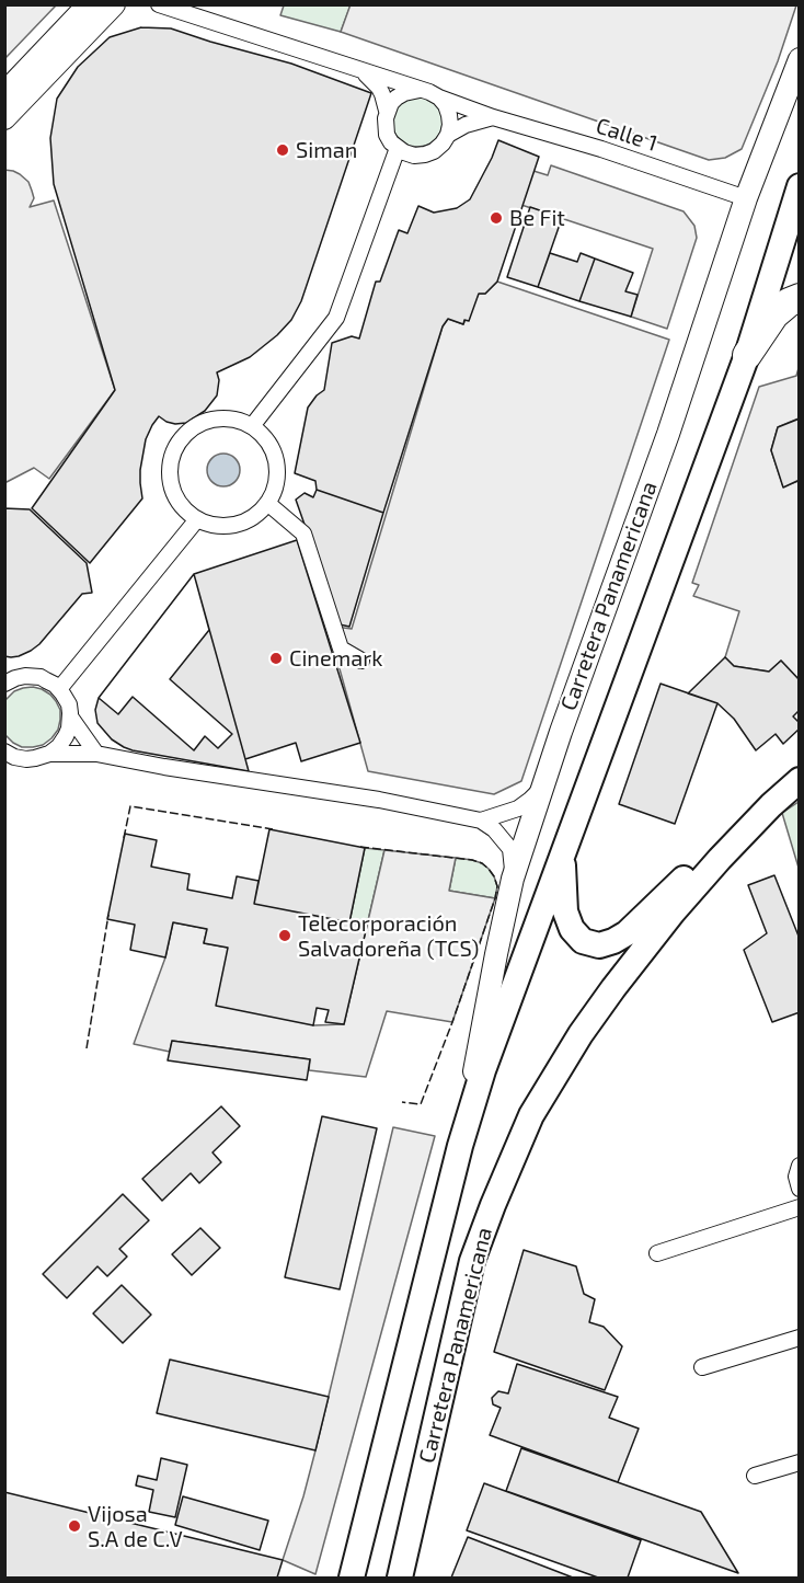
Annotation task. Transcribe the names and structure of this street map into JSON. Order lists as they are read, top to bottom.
{
  "streets": {
    "main road": ["Carretera Panamericana"],
    "street": ["Calle 1"]
  },
  "crossings": [
    ["Calle 1", "Carretera Panamericana"]
  ],
  "places": [
    "Siman",
    "Be Fit",
    "Cinemark",
    "Telecorporación Salvadoreña (TCS)",
    "Vijosa S.A de C.V"
  ]
}
